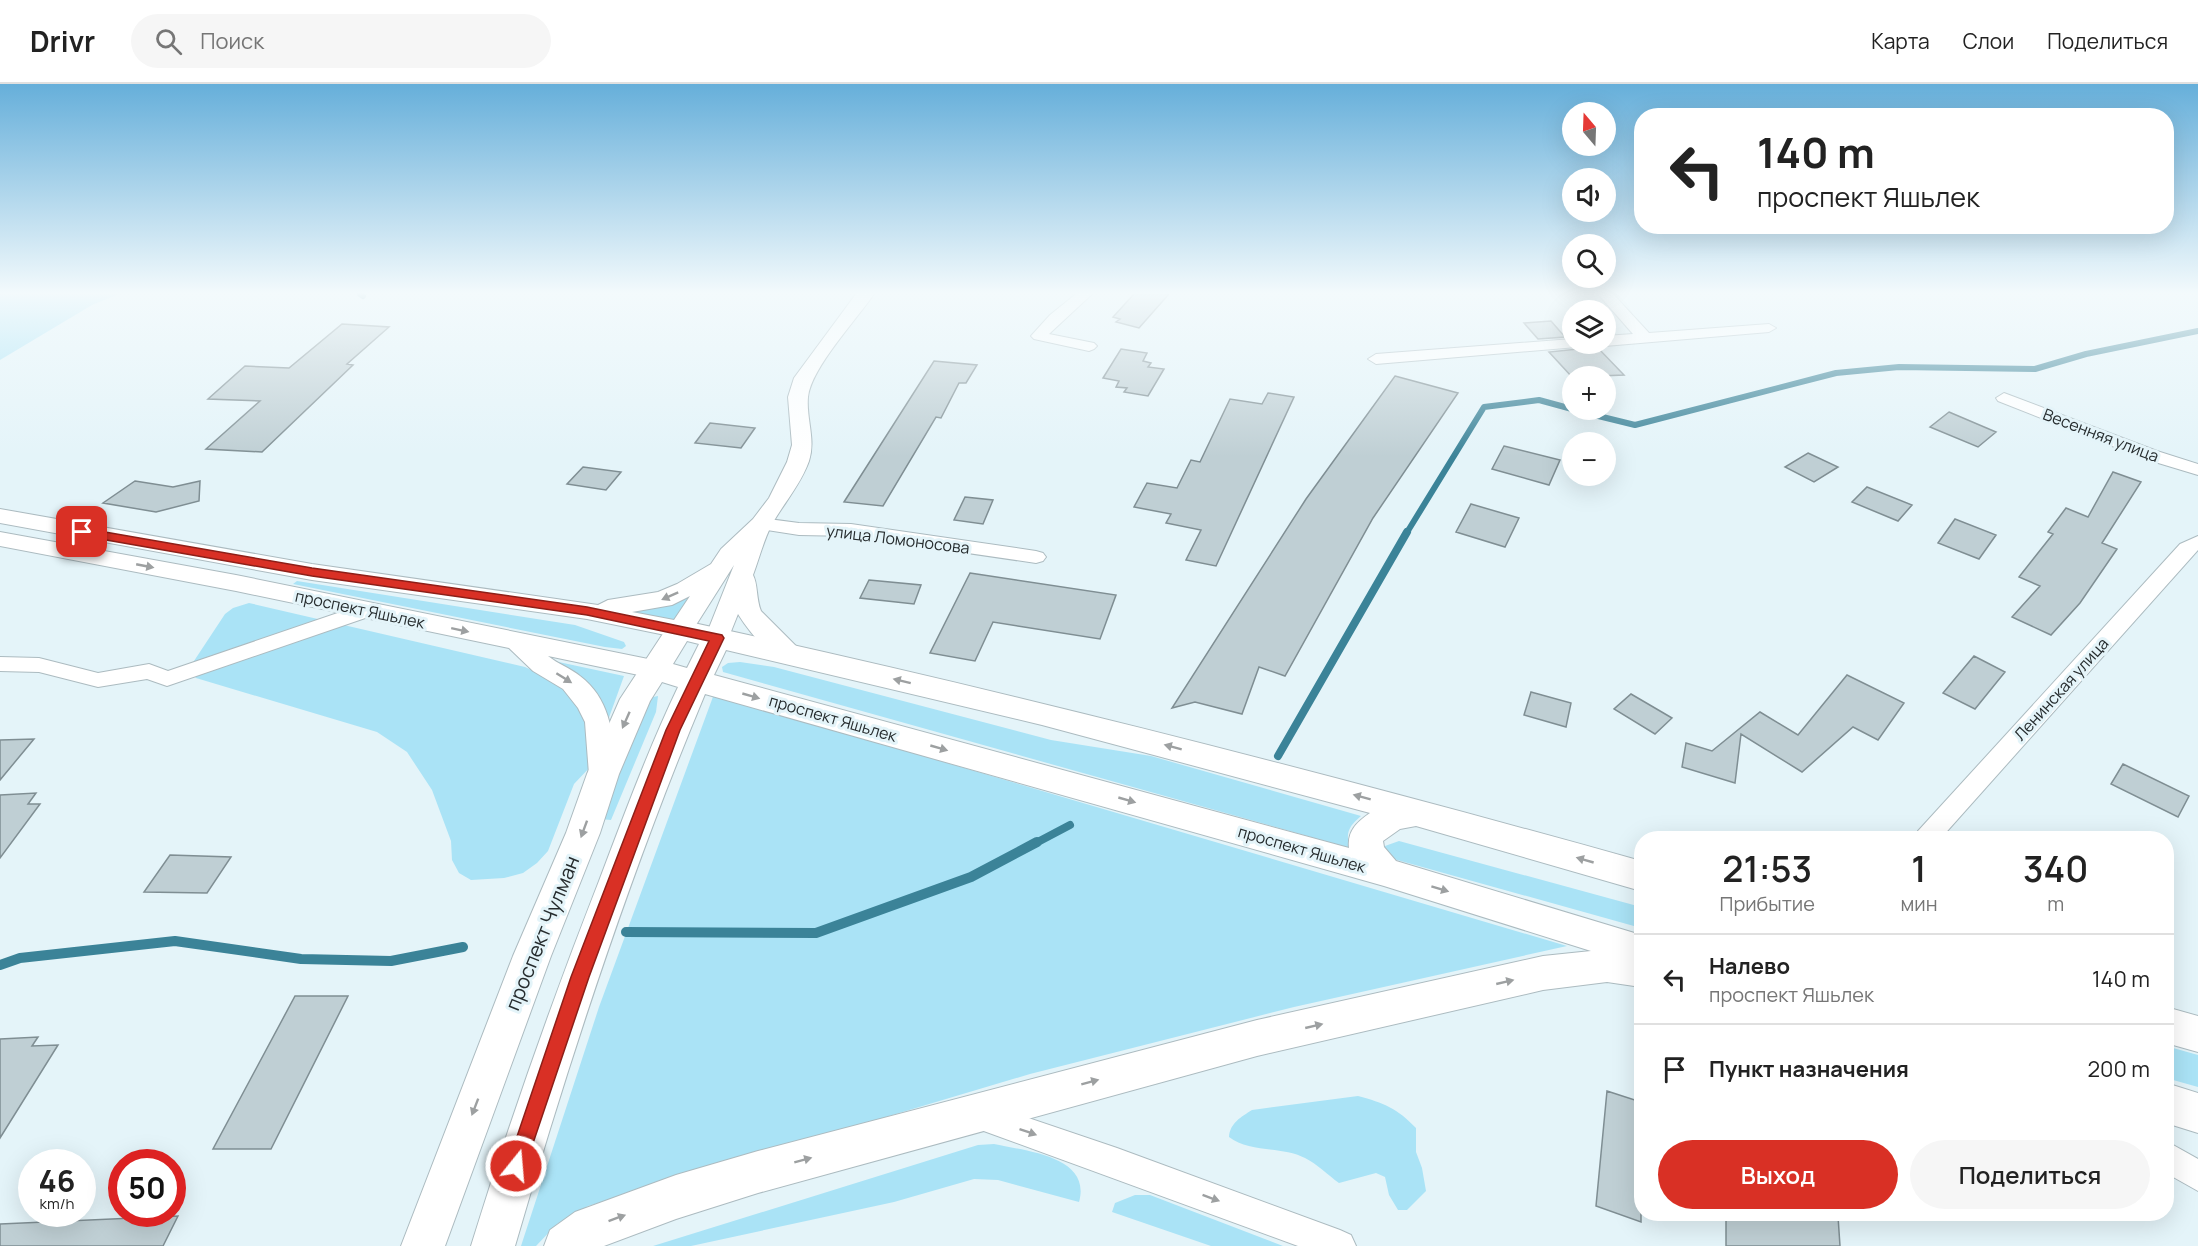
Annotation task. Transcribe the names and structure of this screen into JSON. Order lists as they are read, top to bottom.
{
  "streets": {
    "main road": ["проспект Яшьлек", "проспект Чулман"],
    "street": ["Весенняя улица", "улица Ломоносова", "Ленинская улица"]
  },
  "crossings": [
    ["проспект Яшьлек", "проспект Чулман"]
  ],
  "north": "top",
  "page": {
    "header": "Drivr",
    "search": "Поиск",
    "nav": ["Карта", "Слои", "Поделиться"],
    "map_buttons": ["+", "−"],
    "turn": ["140 m", "проспект Яшьлек"],
    "eta": [
      "21:53",
      "Прибытие",
      "1",
      "мин",
      "340",
      "m"
    ],
    "list": [
      {
        "name": "Налево",
        "note": "проспект Яшьлек",
        "value": "140 m"
      },
      {
        "name": "Пункт назначения",
        "value": "200 m"
      }
    ],
    "buttons": ["Выход", "Поделиться"],
    "speed": "46 km/h",
    "limit": "50"
  }
}
